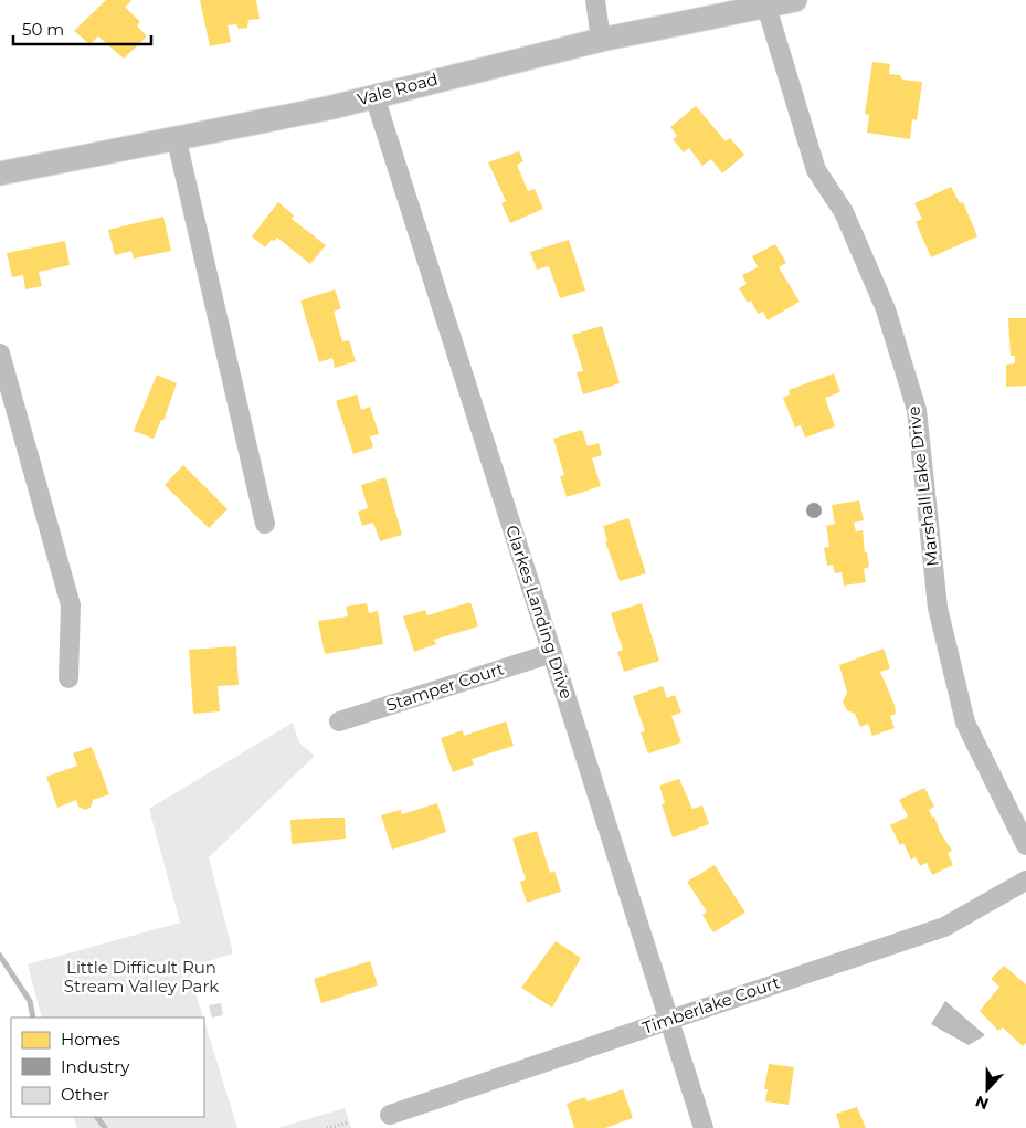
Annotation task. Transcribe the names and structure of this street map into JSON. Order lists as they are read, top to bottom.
{
  "streets": {
    "main road": ["Vale Road"],
    "street": [
      "Marshall Lake Drive",
      "Clarkes Landing Drive",
      "Stamper Court",
      "Timberlake Court"
    ]
  },
  "crossings": [
    ["Vale Road", "Marshall Lake Drive"],
    ["Vale Road", "Clarkes Landing Drive"],
    ["Clarkes Landing Drive", "Stamper Court"],
    ["Clarkes Landing Drive", "Timberlake Court"]
  ],
  "parks": ["Little Difficult Run Stream Valley Park"],
  "legend": ["Homes", "Industry", "Other"],
  "scale_bar": "50 m",
  "north": "bottom"
}
